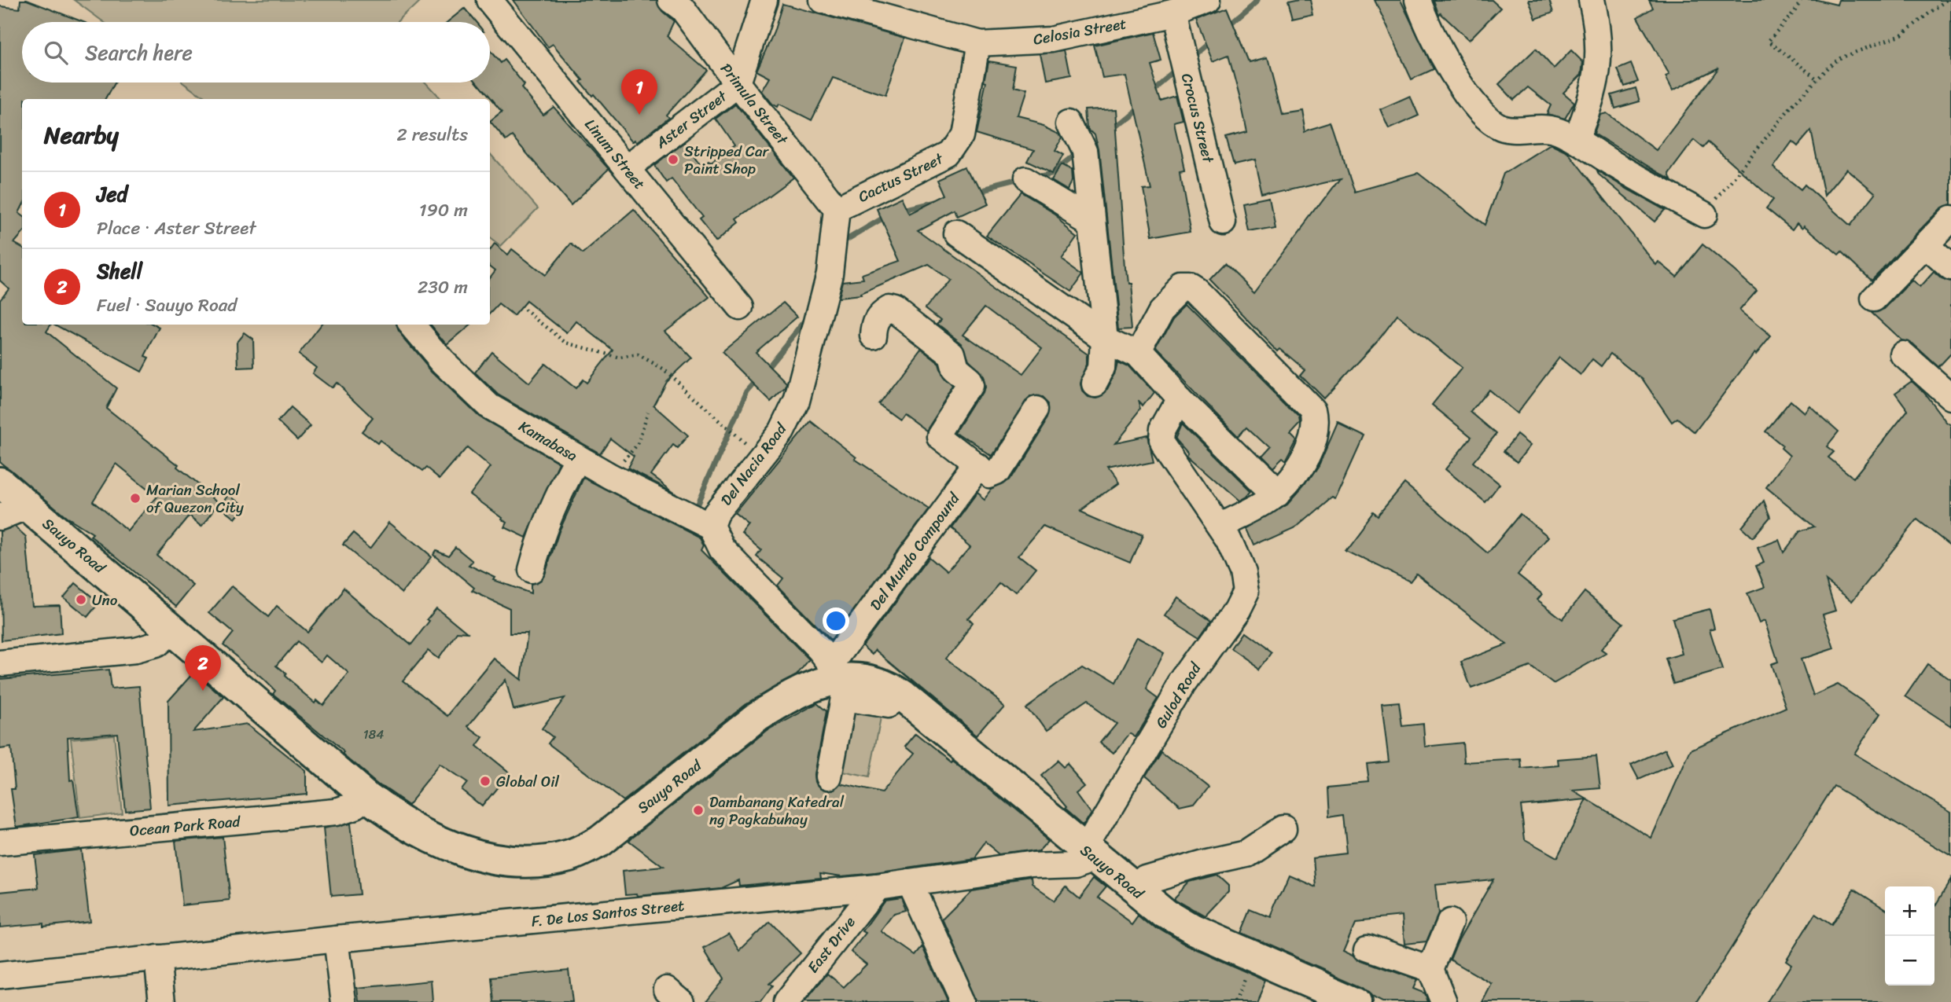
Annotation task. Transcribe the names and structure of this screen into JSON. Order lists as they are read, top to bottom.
{
  "streets": {
    "main road": ["Sauyo Road"],
    "street": [
      "Celosia Street",
      "Primula Street",
      "Crocus Street",
      "Aster Street",
      "Linum Street",
      "Cactus Street",
      "Kamabasa",
      "Del Nacia Road",
      "Del Mundo Compound",
      "Gulod Road",
      "Ocean Park Road",
      "F. De Los Santos Street",
      "East Drive"
    ]
  },
  "crossings": [
    ["Celosia Street", "Crocus Street"],
    ["Celosia Street", "Cactus Street"],
    ["Primula Street", "Aster Street"],
    ["Primula Street", "Cactus Street"],
    ["Primula Street", "Del Nacia Road"],
    ["Aster Street", "Linum Street"],
    ["Cactus Street", "Del Nacia Road"],
    ["Kamabasa", "Del Nacia Road"],
    ["Sauyo Road", "Del Mundo Compound"],
    ["Sauyo Road", "Gulod Road"],
    ["Sauyo Road", "Ocean Park Road"],
    ["Sauyo Road", "F. De Los Santos Street"],
    ["Gulod Road", "F. De Los Santos Street"],
    ["F. De Los Santos Street", "East Drive"]
  ],
  "places": [
    "Stripped Car Paint Shop",
    "Marian School of Quezon City",
    "Uno",
    "Global Oil",
    "Dambanang Katedral ng Pagkabuhay"
  ],
  "house_numbers": ["184"],
  "page": {
    "search": "Search here",
    "pins": ["1", "2"],
    "heading": ["Nearby", "2 results"],
    "list": [
      {
        "mark": "1",
        "name": "Jed",
        "note": "Place · Aster Street",
        "value": "190 m"
      },
      {
        "mark": "2",
        "name": "Shell",
        "note": "Fuel · Sauyo Road",
        "value": "230 m"
      }
    ],
    "map_buttons": ["+", "−"]
  }
}
